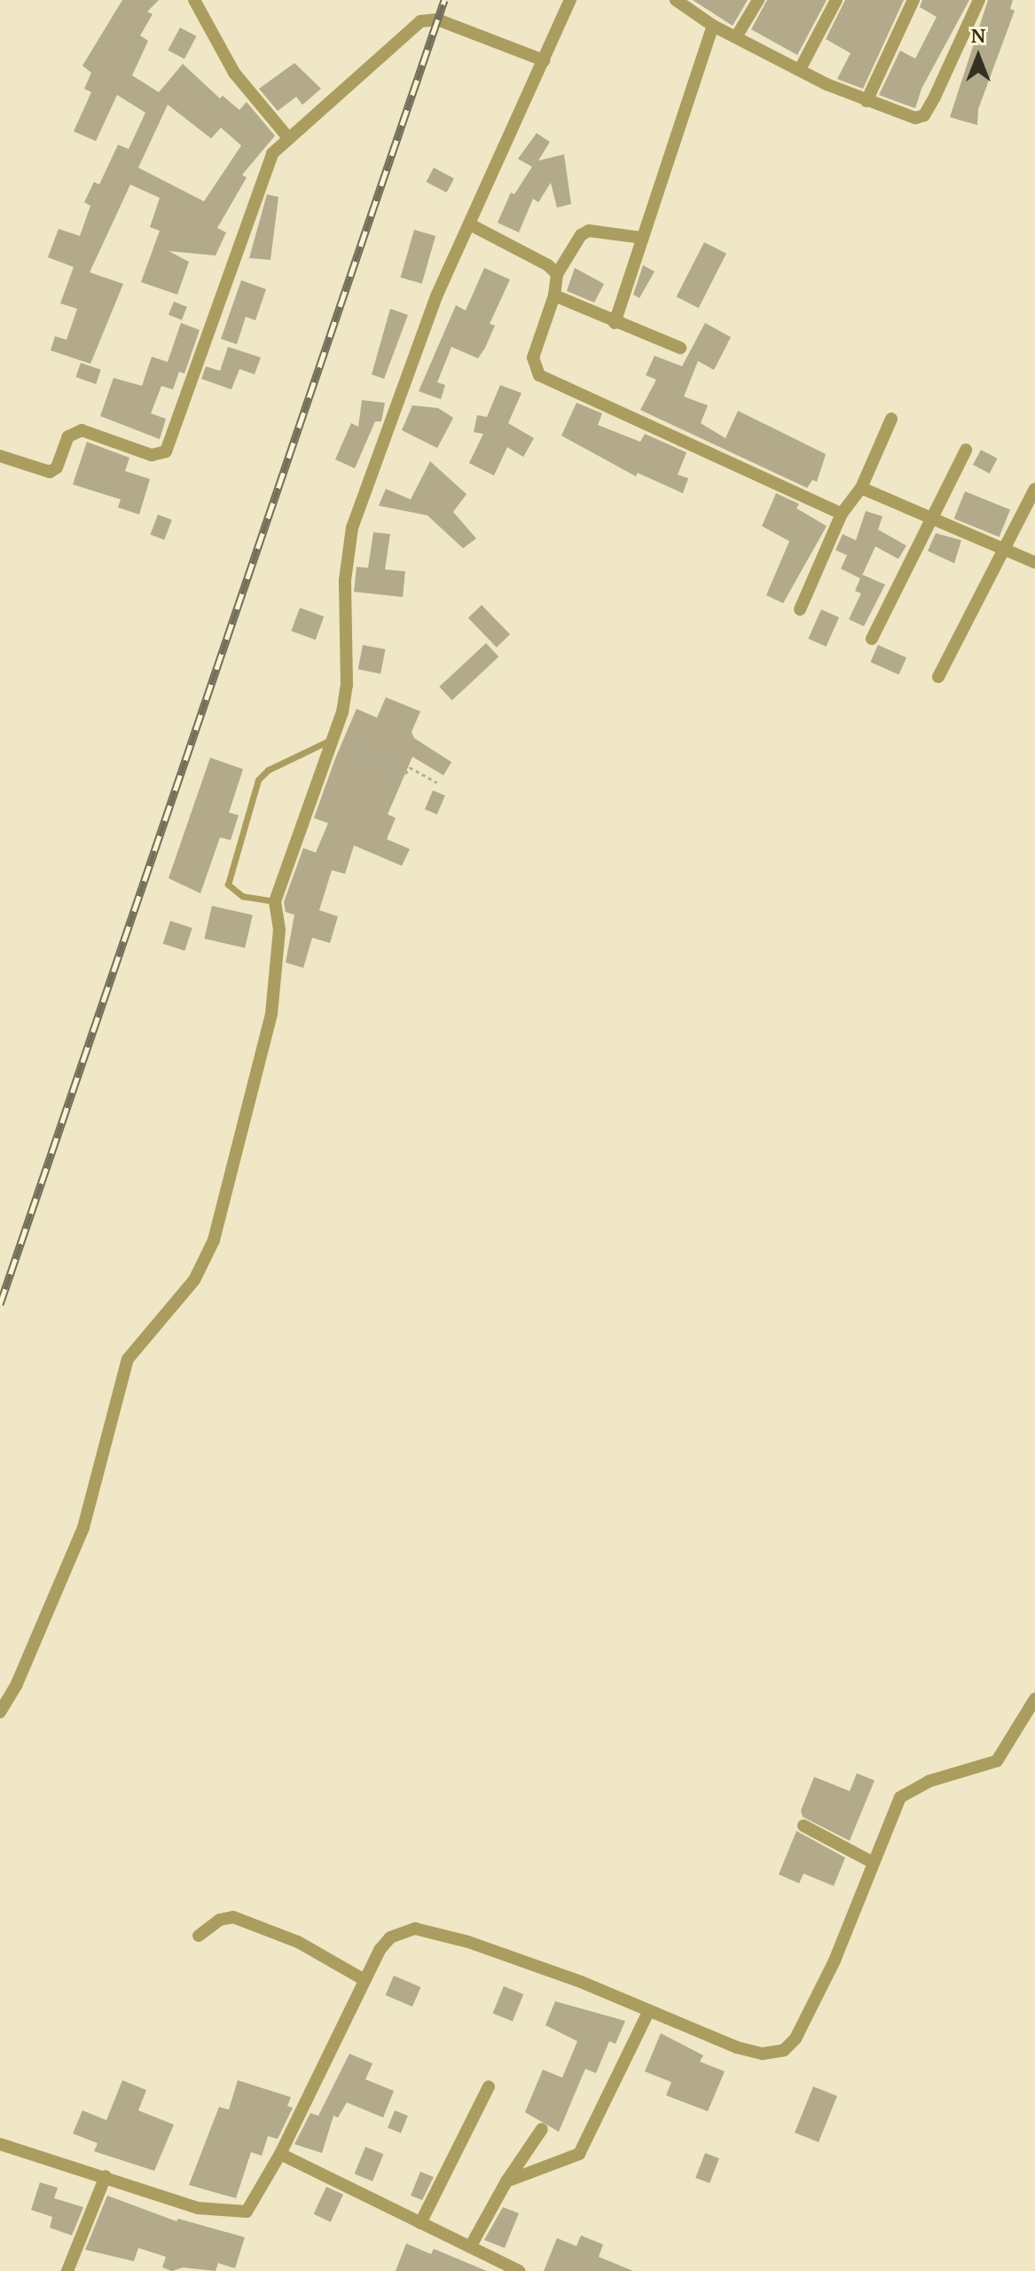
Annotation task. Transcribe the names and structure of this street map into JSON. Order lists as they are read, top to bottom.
{
  "north": "top"
}
